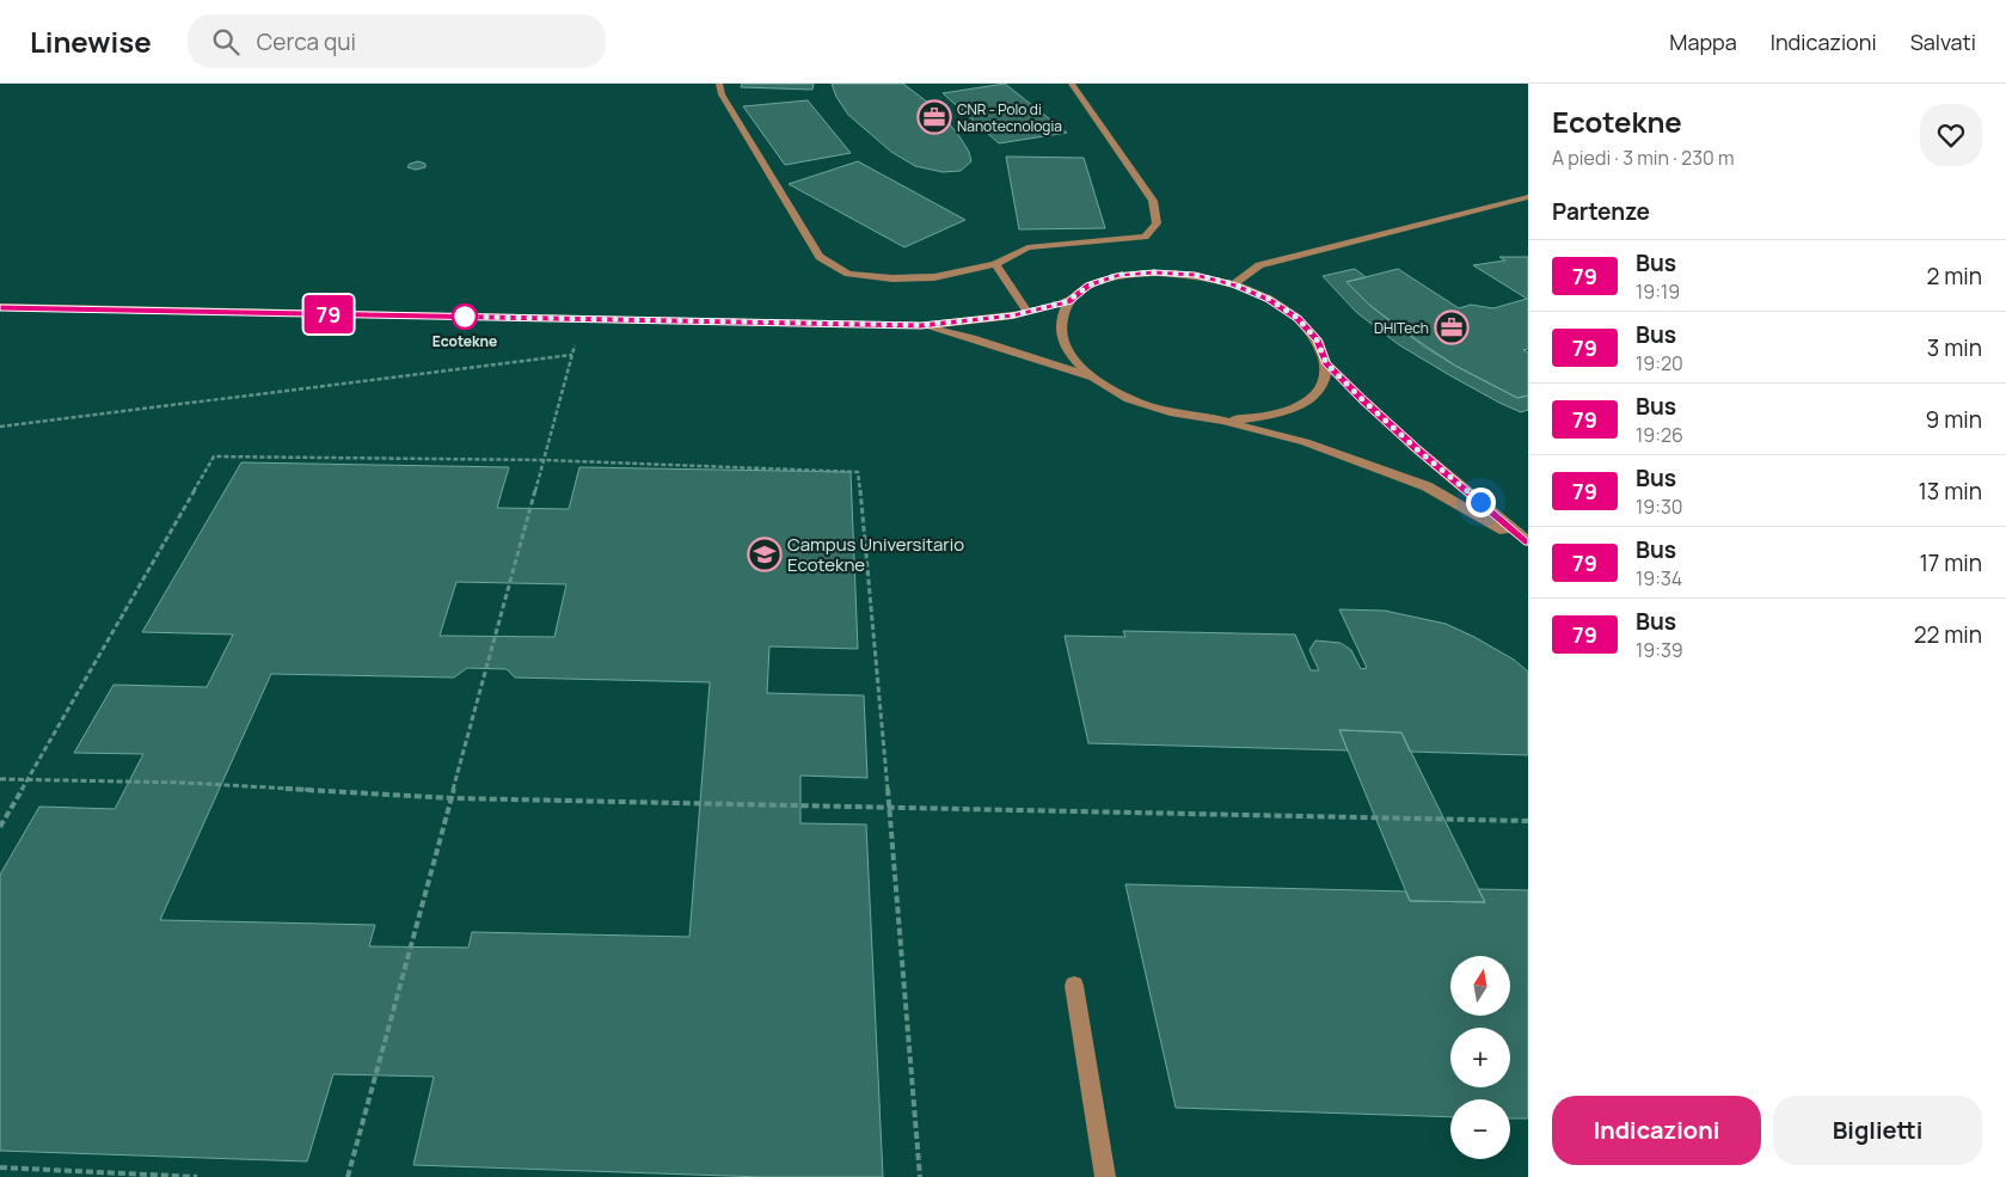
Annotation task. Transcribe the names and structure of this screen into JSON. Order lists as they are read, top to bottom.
{
  "places": {
    "office": ["CNR - Polo di Nanotecnologia", "DHITech"],
    "other": ["Ecotekne"],
    "school or university": ["Campus Universitario Ecotekne"]
  },
  "lines": ["bus line 79"],
  "north": "top",
  "page": {
    "header": "Linewise",
    "search": "Cerca qui",
    "nav": ["Mappa", "Indicazioni", "Salvati"],
    "on_map": "79",
    "heading": [
      ["Ecotekne", "A piedi · 3 min · 230 m"],
      "Partenze"
    ],
    "list": [
      {
        "mark": "79",
        "name": "Bus",
        "note": "19:19",
        "value": "2 min"
      },
      {
        "mark": "79",
        "name": "Bus",
        "note": "19:20",
        "value": "3 min"
      },
      {
        "mark": "79",
        "name": "Bus",
        "note": "19:26",
        "value": "9 min"
      },
      {
        "mark": "79",
        "name": "Bus",
        "note": "19:30",
        "value": "13 min"
      },
      {
        "mark": "79",
        "name": "Bus",
        "note": "19:34",
        "value": "17 min"
      },
      {
        "mark": "79",
        "name": "Bus",
        "note": "19:39",
        "value": "22 min"
      }
    ],
    "map_buttons": ["+", "−"],
    "buttons": ["Indicazioni", "Biglietti"]
  }
}
